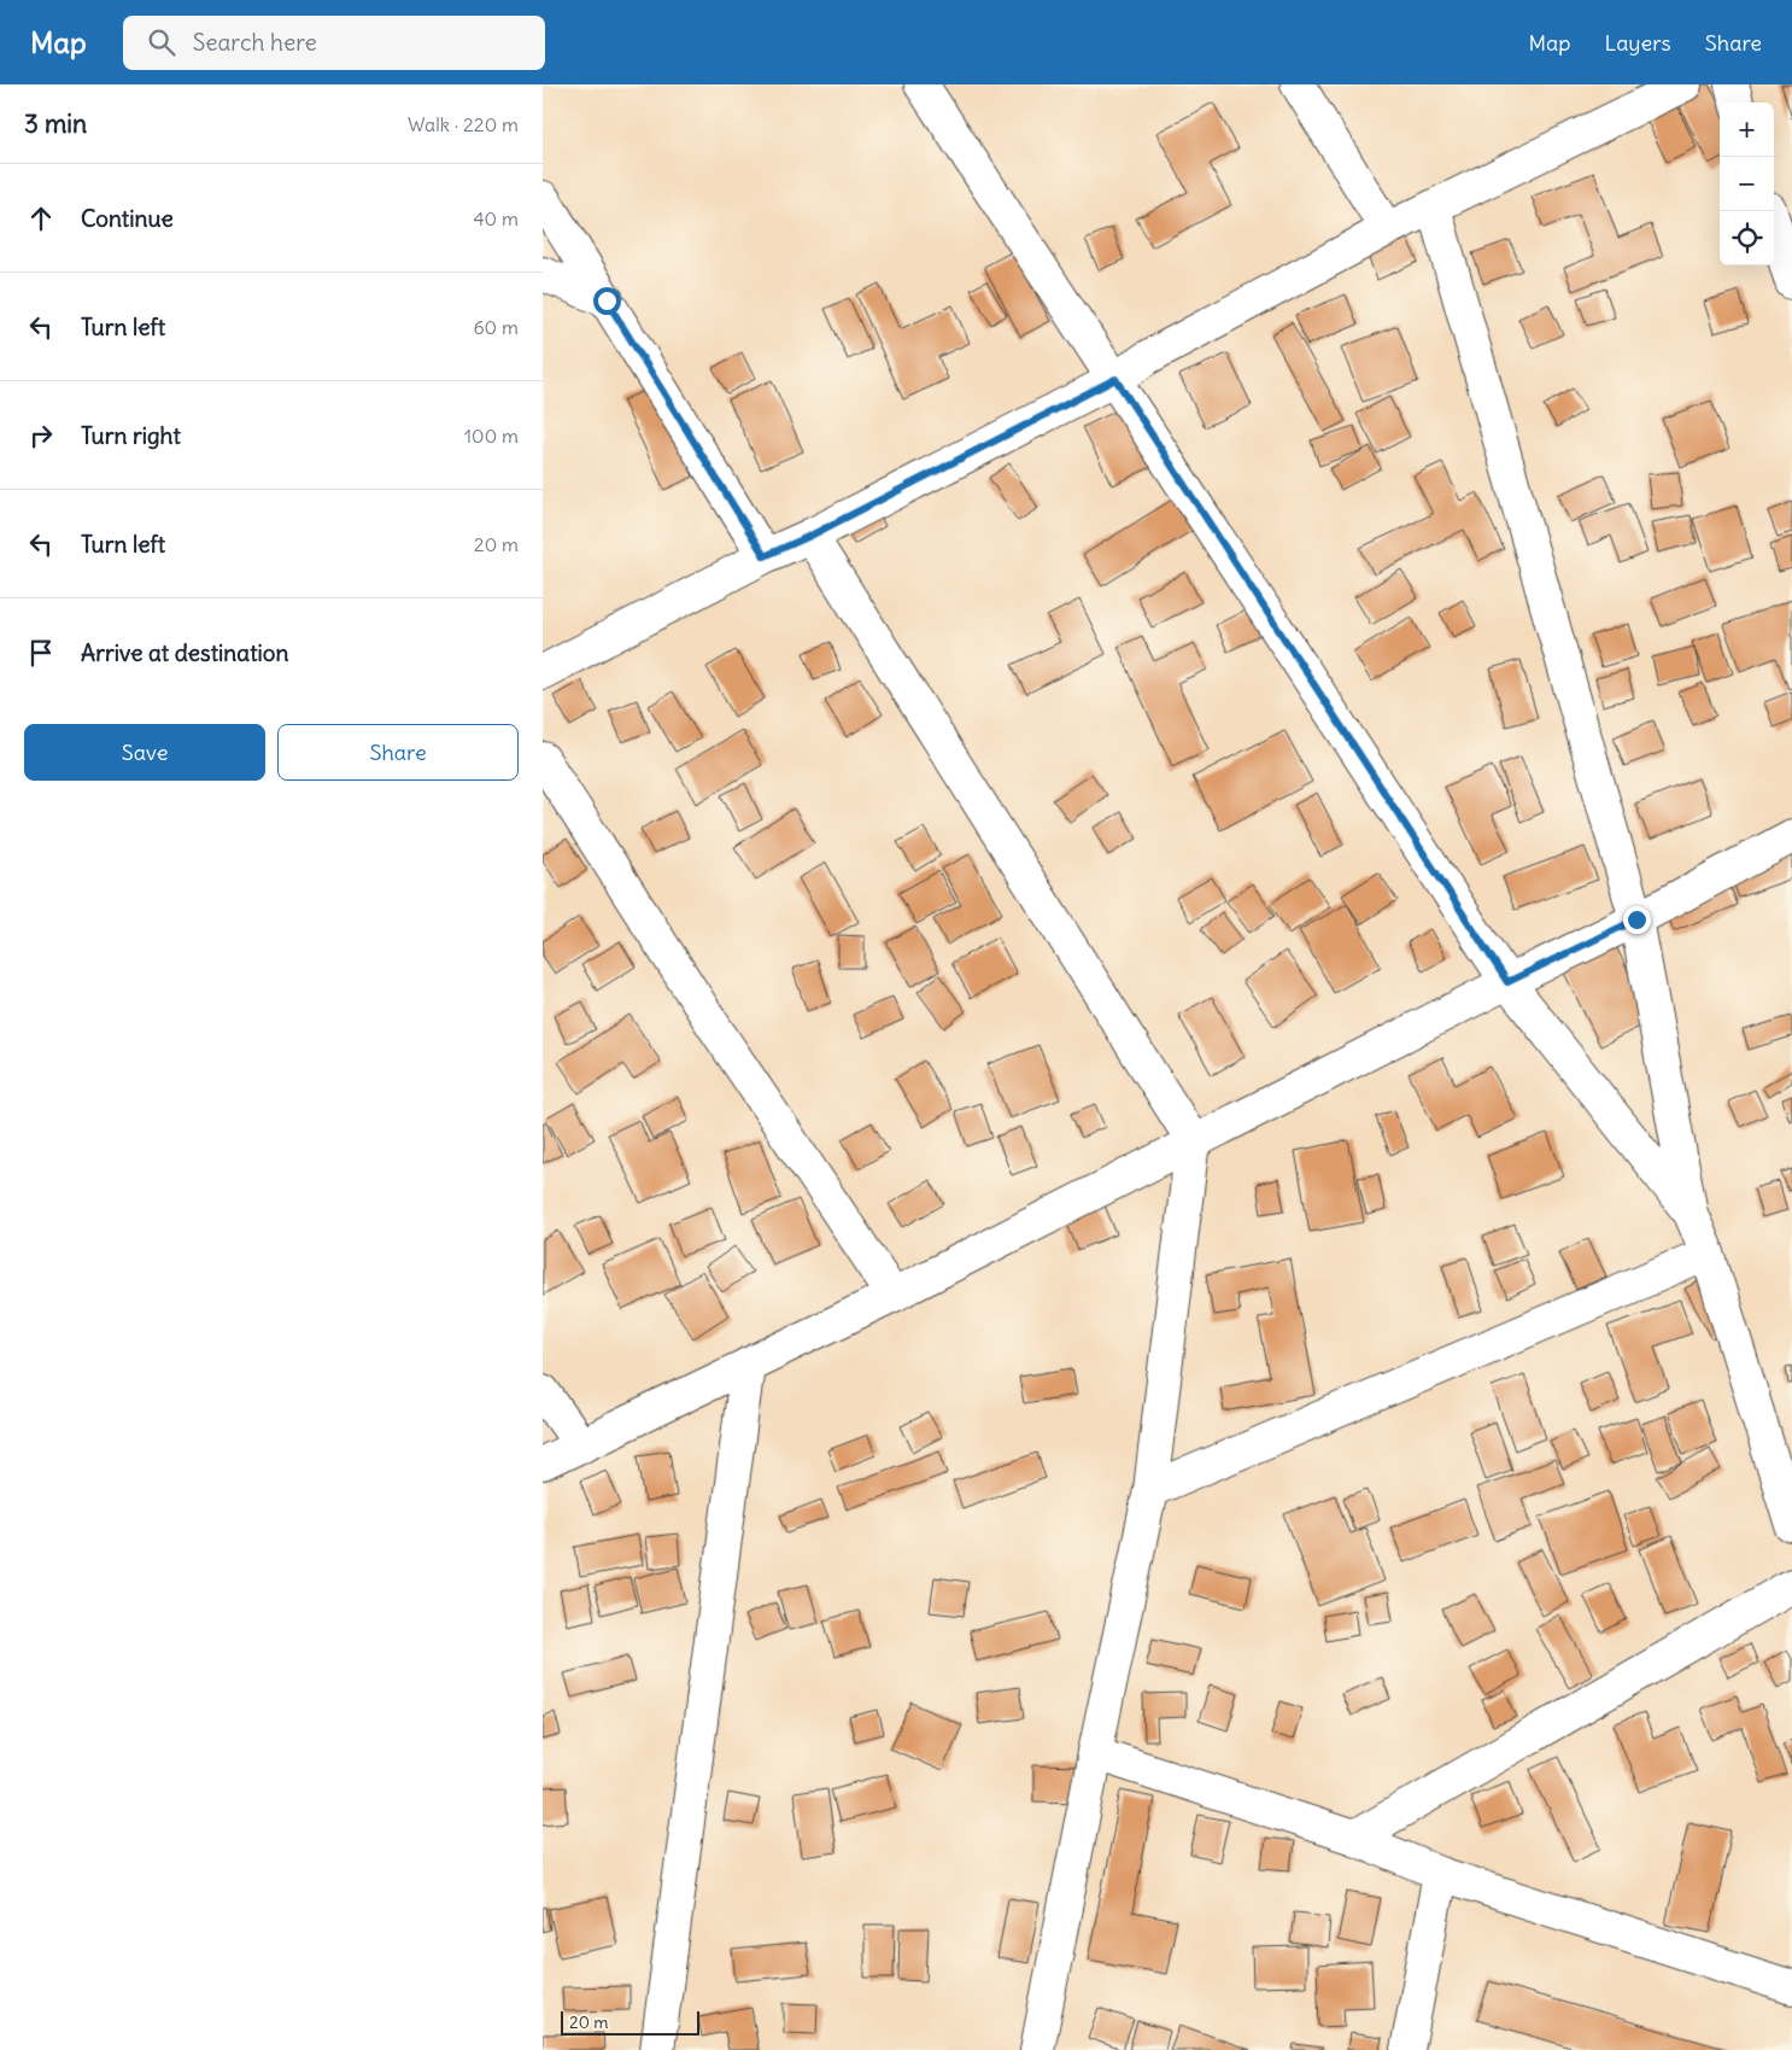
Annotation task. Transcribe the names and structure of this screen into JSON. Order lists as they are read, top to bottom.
{
  "scale_bar": "20 m",
  "page": {
    "header": "Map",
    "search": "Search here",
    "nav": ["Map", "Layers", "Share"],
    "heading": ["3 min", "Walk · 220 m"],
    "map_buttons": ["+", "−"],
    "list": [
      ["Continue", "40 m"],
      ["Turn left", "60 m"],
      ["Turn right", "100 m"],
      ["Turn left", "20 m"],
      "Arrive at destination"
    ],
    "buttons": ["Save", "Share"],
    "scale": "20 m"
  }
}
